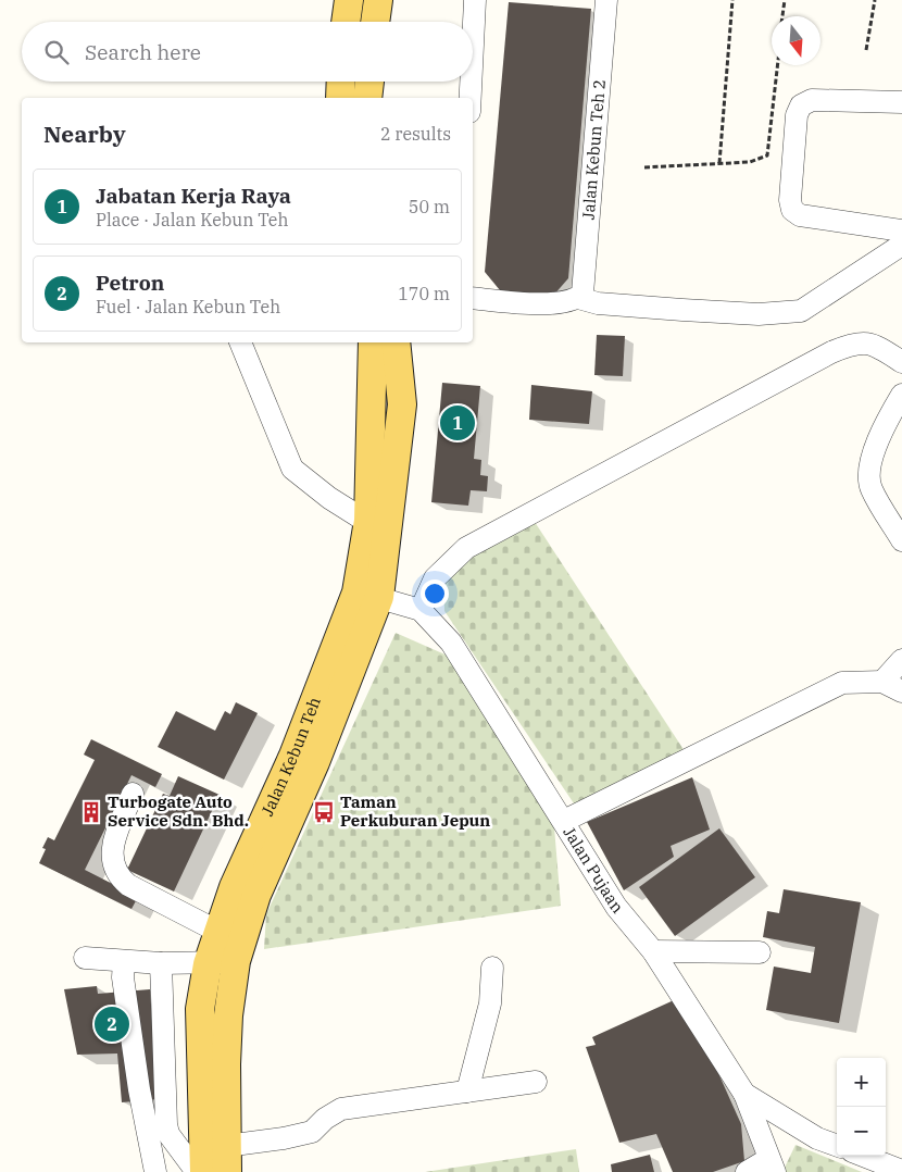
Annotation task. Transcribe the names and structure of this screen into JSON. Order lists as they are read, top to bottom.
{
  "streets": {
    "main road": ["Jalan Kebun Teh"],
    "street": ["Jalan Kebun Teh 2", "Jalan Pujaan"]
  },
  "places": {
    "building": ["Turbogate Auto Service Sdn. Bhd."],
    "bus stop": ["Taman Perkuburan Jepun"]
  },
  "north": "bottom",
  "page": {
    "search": "Search here",
    "heading": ["Nearby", "2 results"],
    "list": [
      {
        "mark": "1",
        "name": "Jabatan Kerja Raya",
        "note": "Place · Jalan Kebun Teh",
        "value": "50 m"
      },
      {
        "mark": "2",
        "name": "Petron",
        "note": "Fuel · Jalan Kebun Teh",
        "value": "170 m"
      }
    ],
    "pins": ["1", "2"],
    "map_buttons": ["+", "−"]
  }
}
